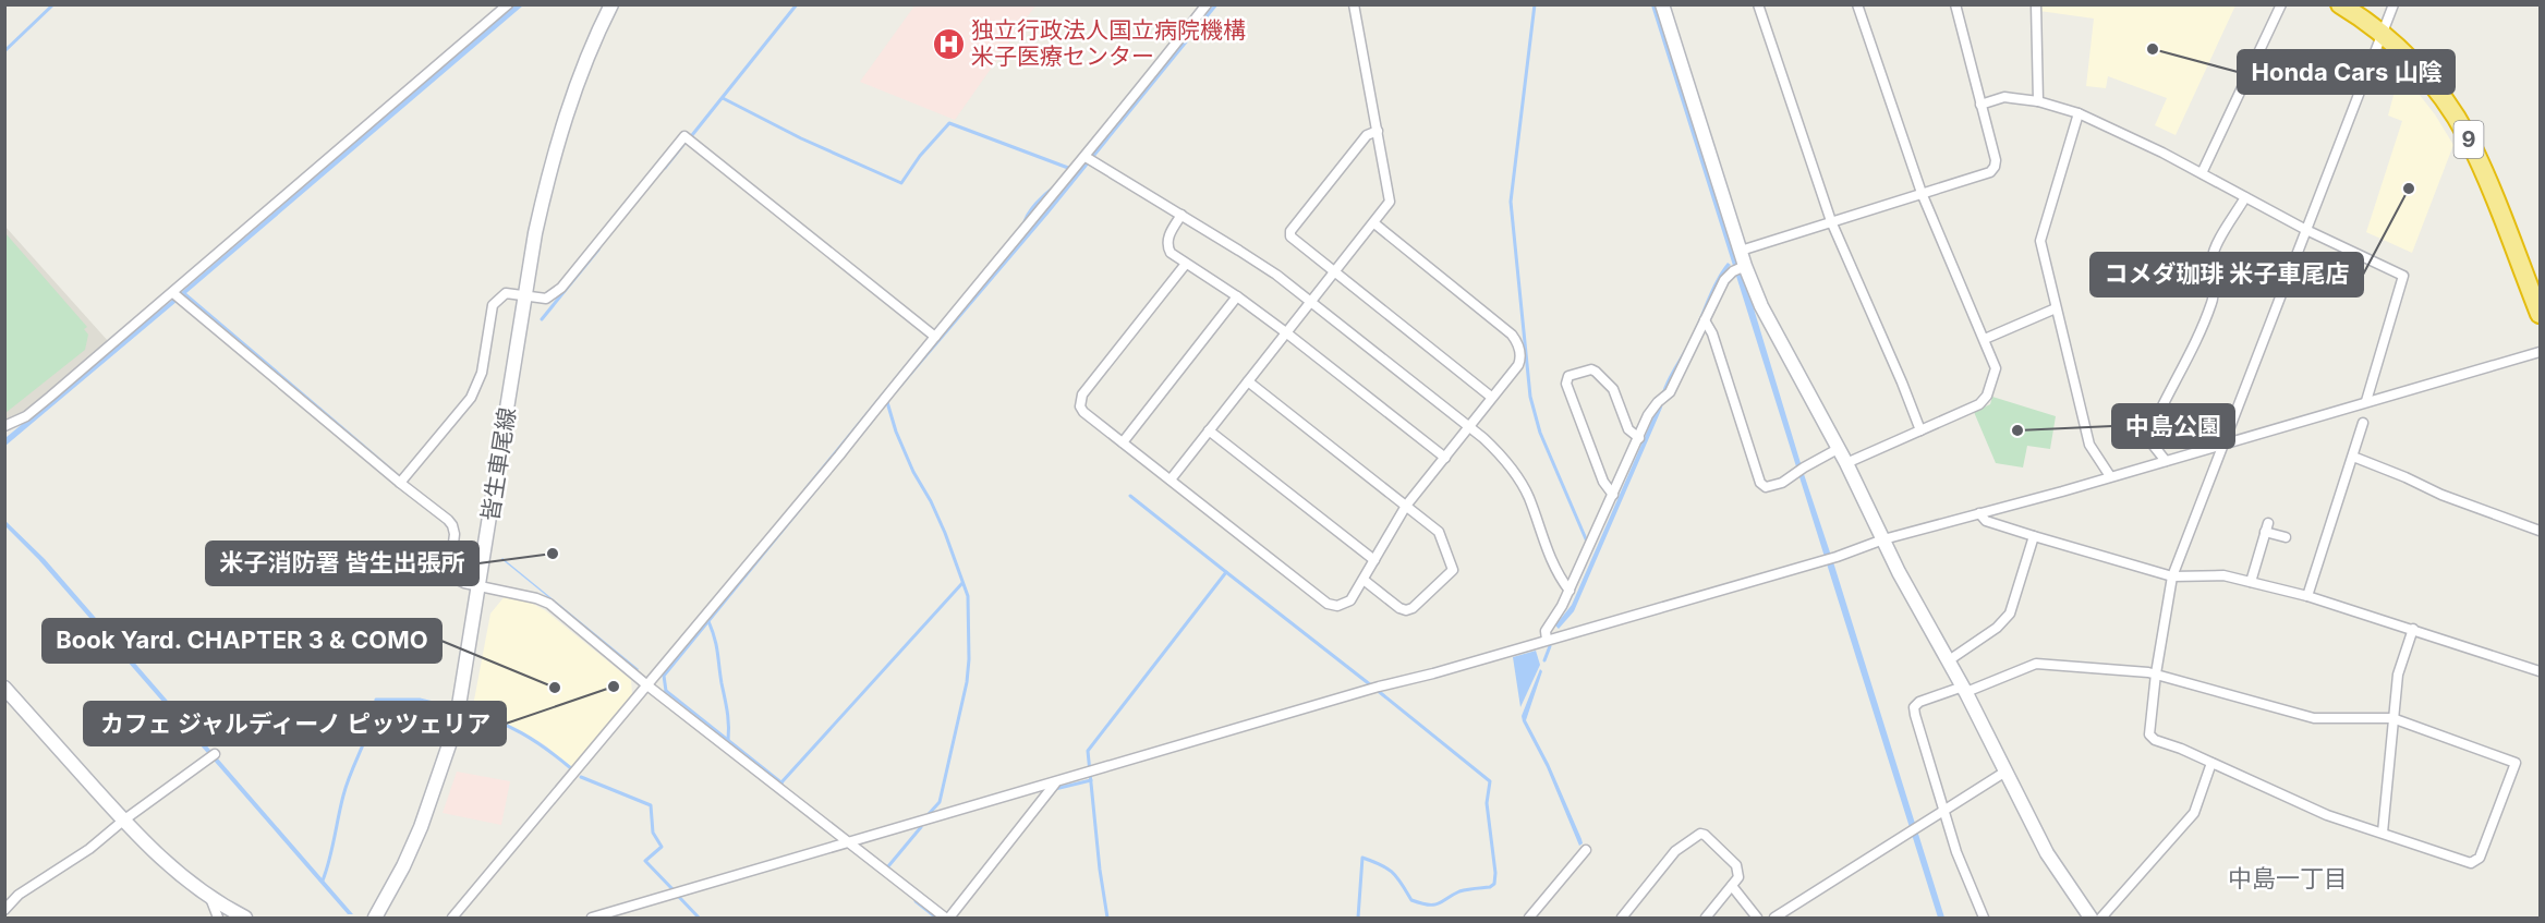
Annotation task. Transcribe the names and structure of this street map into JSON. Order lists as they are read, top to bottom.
{
  "streets": {
    "highway": ["9"],
    "street": ["皆生車尾線"]
  },
  "districts": ["中島一丁目"],
  "places": {
    "hospital": ["独立行政法人国立病院機構 米子医療センター"],
    "other": [
      "Honda Cars 山陰",
      "コメダ珈琲 米子車尾店",
      "中島公園",
      "米子消防署 皆生出張所",
      "カフェ ジャルディーノ ピッツェリア",
      "Book Yard. CHAPTER 3 & COMO"
    ]
  }
}
